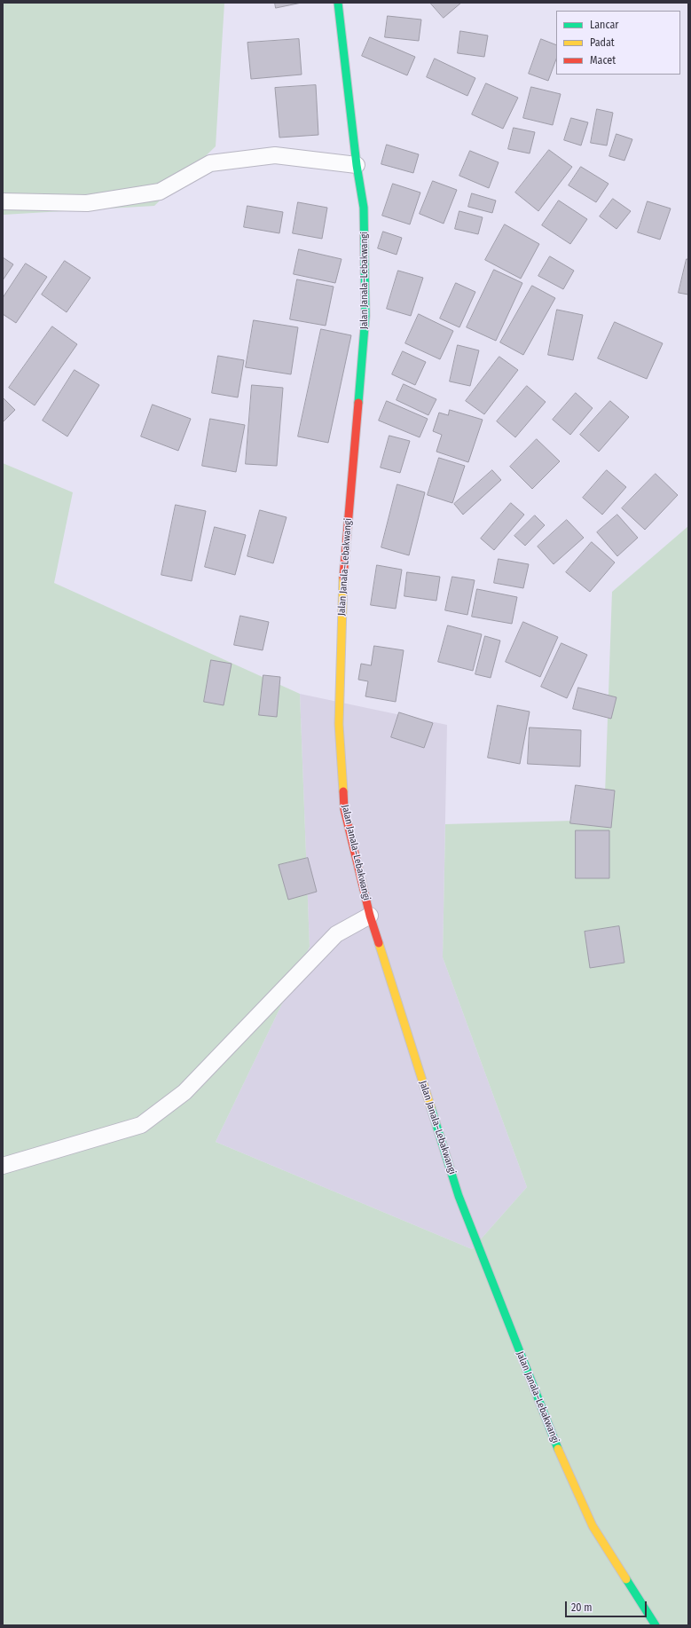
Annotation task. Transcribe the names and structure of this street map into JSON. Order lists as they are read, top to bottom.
{
  "streets": {
    "main road": ["Jalan Janala–Lebakwangi"]
  },
  "legend": ["Lancar", "Padat", "Macet"],
  "scale_bar": "20 m"
}
